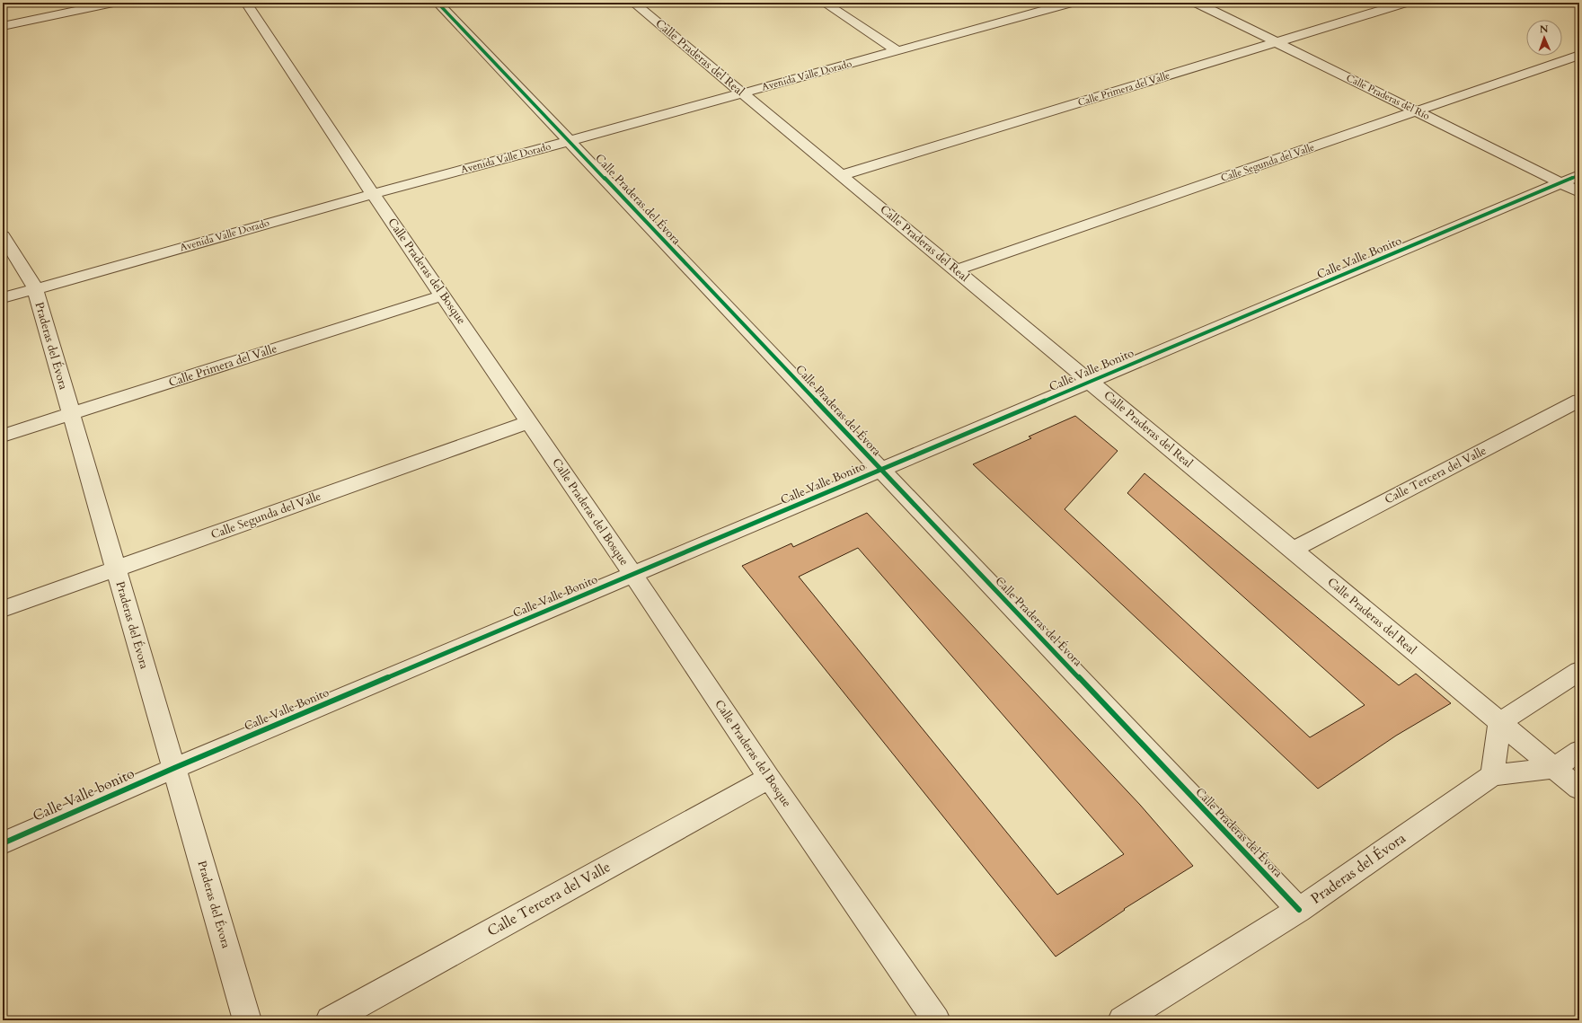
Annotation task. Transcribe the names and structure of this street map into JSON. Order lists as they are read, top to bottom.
{
  "streets": {
    "street": [
      "Calle Praderas del Real",
      "Avenida Valle Dorado",
      "Calle Primera del Valle",
      "Calle Praderas del Río",
      "Calle Segunda del Valle",
      "Calle Praderas del Évora",
      "Calle Valle Bonito",
      "Calle Praderas del Bosque",
      "Praderas del Évora",
      "Calle Tercera del Valle",
      "Calle Valle bonito"
    ]
  },
  "crossings": [
    ["Calle Praderas del Real", "Avenida Valle Dorado"],
    ["Calle Praderas del Real", "Calle Primera del Valle"],
    ["Calle Praderas del Real", "Calle Segunda del Valle"],
    ["Calle Praderas del Real", "Calle Valle Bonito"],
    ["Calle Praderas del Real", "Calle Tercera del Valle"],
    ["Avenida Valle Dorado", "Calle Praderas del Évora"],
    ["Avenida Valle Dorado", "Calle Praderas del Bosque"],
    ["Avenida Valle Dorado", "Praderas del Évora"],
    ["Calle Primera del Valle", "Calle Praderas del Río"],
    ["Calle Primera del Valle", "Calle Praderas del Bosque"],
    ["Calle Primera del Valle", "Praderas del Évora"],
    ["Calle Praderas del Río", "Calle Segunda del Valle"],
    ["Calle Praderas del Río", "Calle Valle Bonito"],
    ["Calle Segunda del Valle", "Calle Praderas del Bosque"],
    ["Calle Segunda del Valle", "Praderas del Évora"],
    ["Calle Praderas del Évora", "Calle Valle Bonito"],
    ["Calle Praderas del Évora", "Praderas del Évora"],
    ["Calle Valle Bonito", "Calle Praderas del Bosque"],
    ["Calle Valle Bonito", "Praderas del Évora"],
    ["Calle Valle Bonito", "Calle Valle bonito"],
    ["Calle Praderas del Bosque", "Calle Tercera del Valle"],
    ["Praderas del Évora", "Calle Valle bonito"]
  ],
  "north": "top"
}
